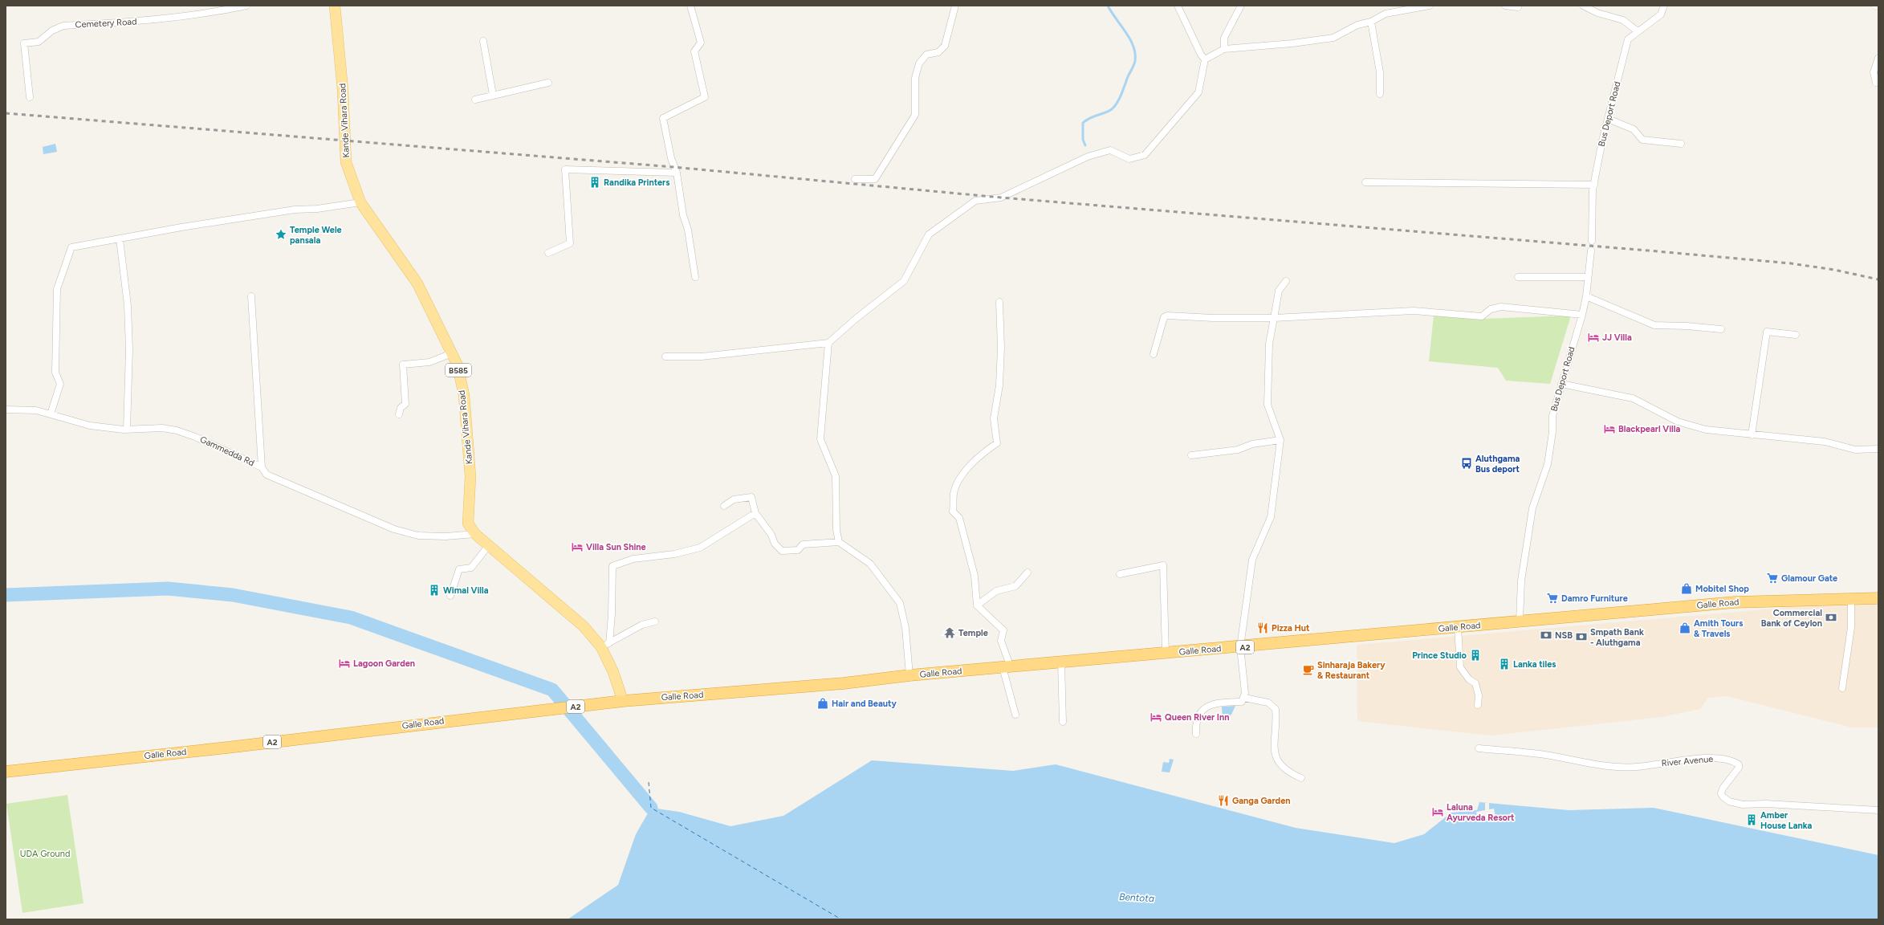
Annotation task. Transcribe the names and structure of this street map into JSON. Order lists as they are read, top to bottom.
{
  "streets": {
    "highway": ["Galle Road", "A2"],
    "main road": ["Kande Vihara Road", "B585"],
    "street": [
      "Cemetery Road",
      "Bus Deport Road",
      "Gammedda Rd",
      "River Avenue"
    ]
  },
  "crossings": [
    ["Bus Deport Road", "Galle Road"],
    ["Kande Vihara Road", "Gammedda Rd"],
    ["Kande Vihara Road", "Galle Road"]
  ],
  "water": ["Bentota"],
  "parks": ["UDA Ground"],
  "places": {
    "building": [
      "Randika Printers",
      "Wimal Villa",
      "Prince Studio",
      "Lanka tiles",
      "Amber House Lanka"
    ],
    "place": ["Temple Wele pansala"],
    "hotel": [
      "JJ Villa",
      "Blackpearl Villa",
      "Villa Sun Shine",
      "Lagoon Garden",
      "Queen River Inn",
      "Laluna Ayurveda Resort"
    ],
    "bus stop": ["Aluthgama Bus deport"],
    "supermarket": ["Glamour Gate", "Damro Furniture"],
    "shop": ["Mobitel Shop", "Amith Tours & Travels", "Hair and Beauty"],
    "bank": ["Commercial Bank of Ceylon", "NSB", "Smpath Bank - Aluthgama"],
    "restaurant": ["Pizza Hut", "Ganga Garden"],
    "temple": ["Temple"],
    "cafe": ["Sinharaja Bakery & Restaurant"]
  }
}
